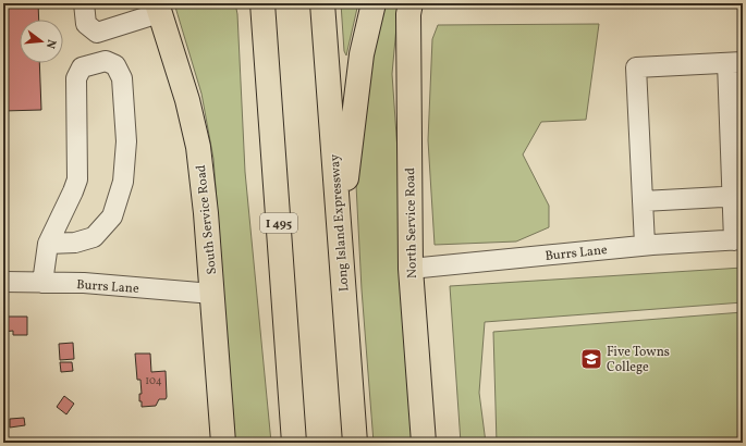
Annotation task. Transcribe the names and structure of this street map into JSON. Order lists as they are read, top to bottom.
{
  "streets": {
    "main road": [
      "South Service Road",
      "I 495",
      "Long Island Expressway",
      "North Service Road"
    ],
    "street": ["Burrs Lane"]
  },
  "crossings": [
    ["South Service Road", "Burrs Lane"],
    ["North Service Road", "Burrs Lane"]
  ],
  "places": {
    "school or university": ["Five Towns College"]
  },
  "house_numbers": ["104"],
  "north": "right"
}
